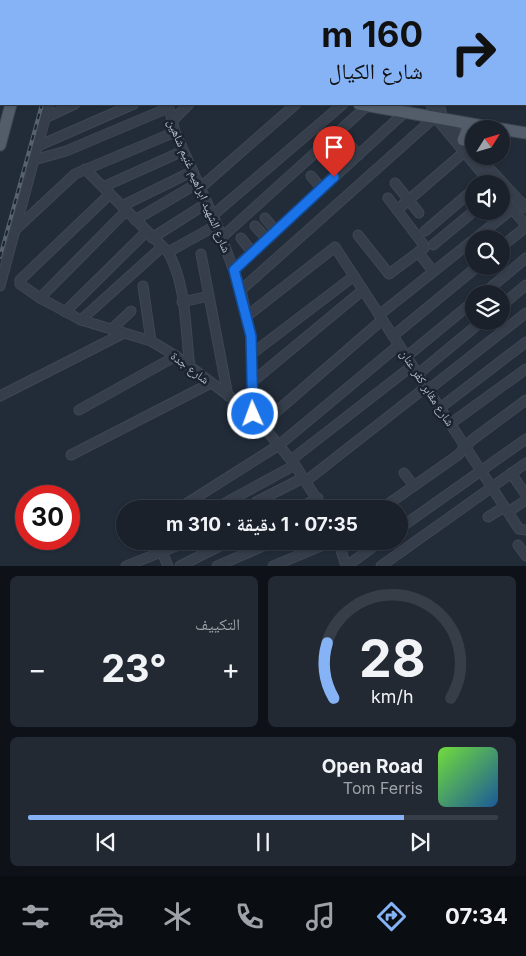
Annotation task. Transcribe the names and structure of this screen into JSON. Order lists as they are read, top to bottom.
{
  "streets": {
    "street": ["شارع الشهيد ابراهيم غنيم شاهين", "شارع جدة", "شارع مقابر كفر عنان"]
  },
  "crossings": [
    ["شارع الشهيد ابراهيم غنيم شاهين", "شارع جدة"],
    ["شارع الشهيد ابراهيم غنيم شاهين", "شارع مقابر كفر عنان"]
  ],
  "north": "top right",
  "page": {
    "turn": ["160 m", "شارع الكيال"],
    "limit": "30",
    "trip": "07:35 · 1 دقيقة · 310 m",
    "tile": "التكييف",
    "heat": ["−", "23°", "+"],
    "song": ["Open Road", "Tom Ferris"],
    "tabs": "07:34",
    "gauge": ["28", "km/h"]
  }
}
